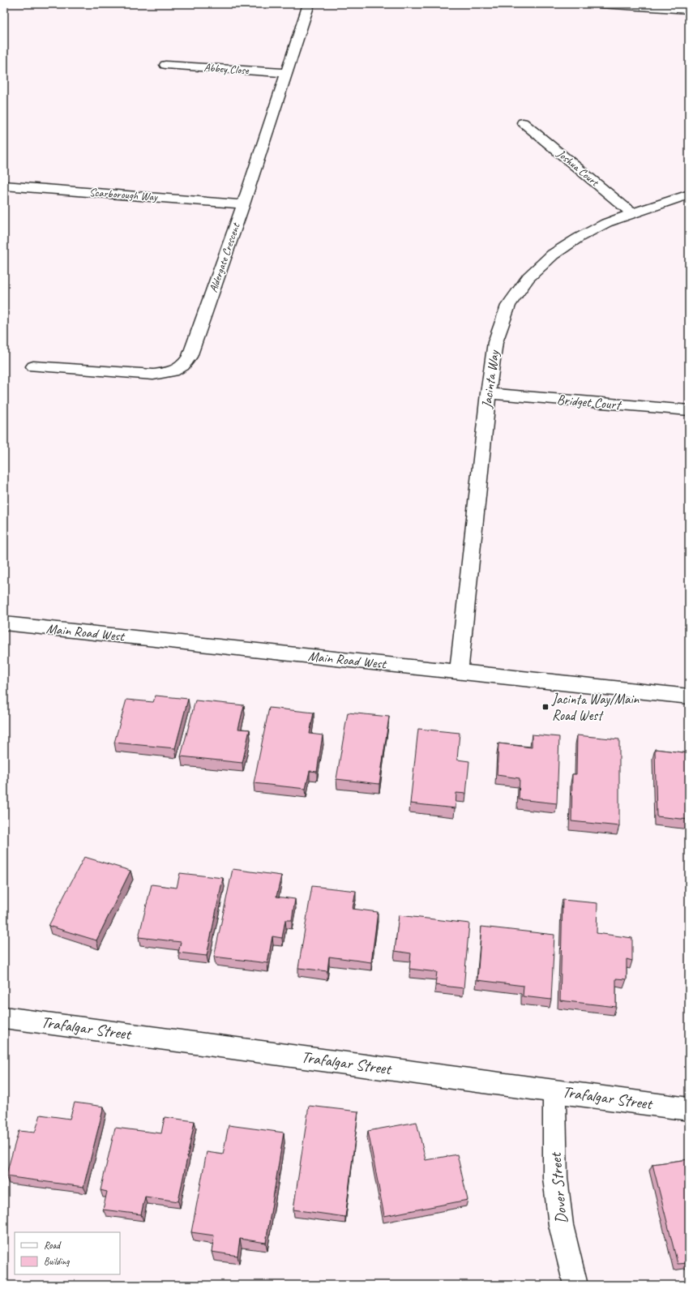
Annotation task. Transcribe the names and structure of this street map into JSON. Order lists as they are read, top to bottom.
{
  "streets": {
    "street": [
      "Abbey Close",
      "Joshua Court",
      "Scarborough Way",
      "Aldergate Crescent",
      "Jacinta Way",
      "Bridget Court",
      "Main Road West",
      "Trafalgar Street",
      "Dover Street"
    ]
  },
  "crossings": [
    ["Abbey Close", "Aldergate Crescent"],
    ["Joshua Court", "Jacinta Way"],
    ["Scarborough Way", "Aldergate Crescent"],
    ["Jacinta Way", "Bridget Court"],
    ["Jacinta Way", "Main Road West"],
    ["Trafalgar Street", "Dover Street"]
  ],
  "places": {
    "transit": ["Jacinta Way/Main Road West"]
  },
  "legend": ["Road", "Building"]
}
